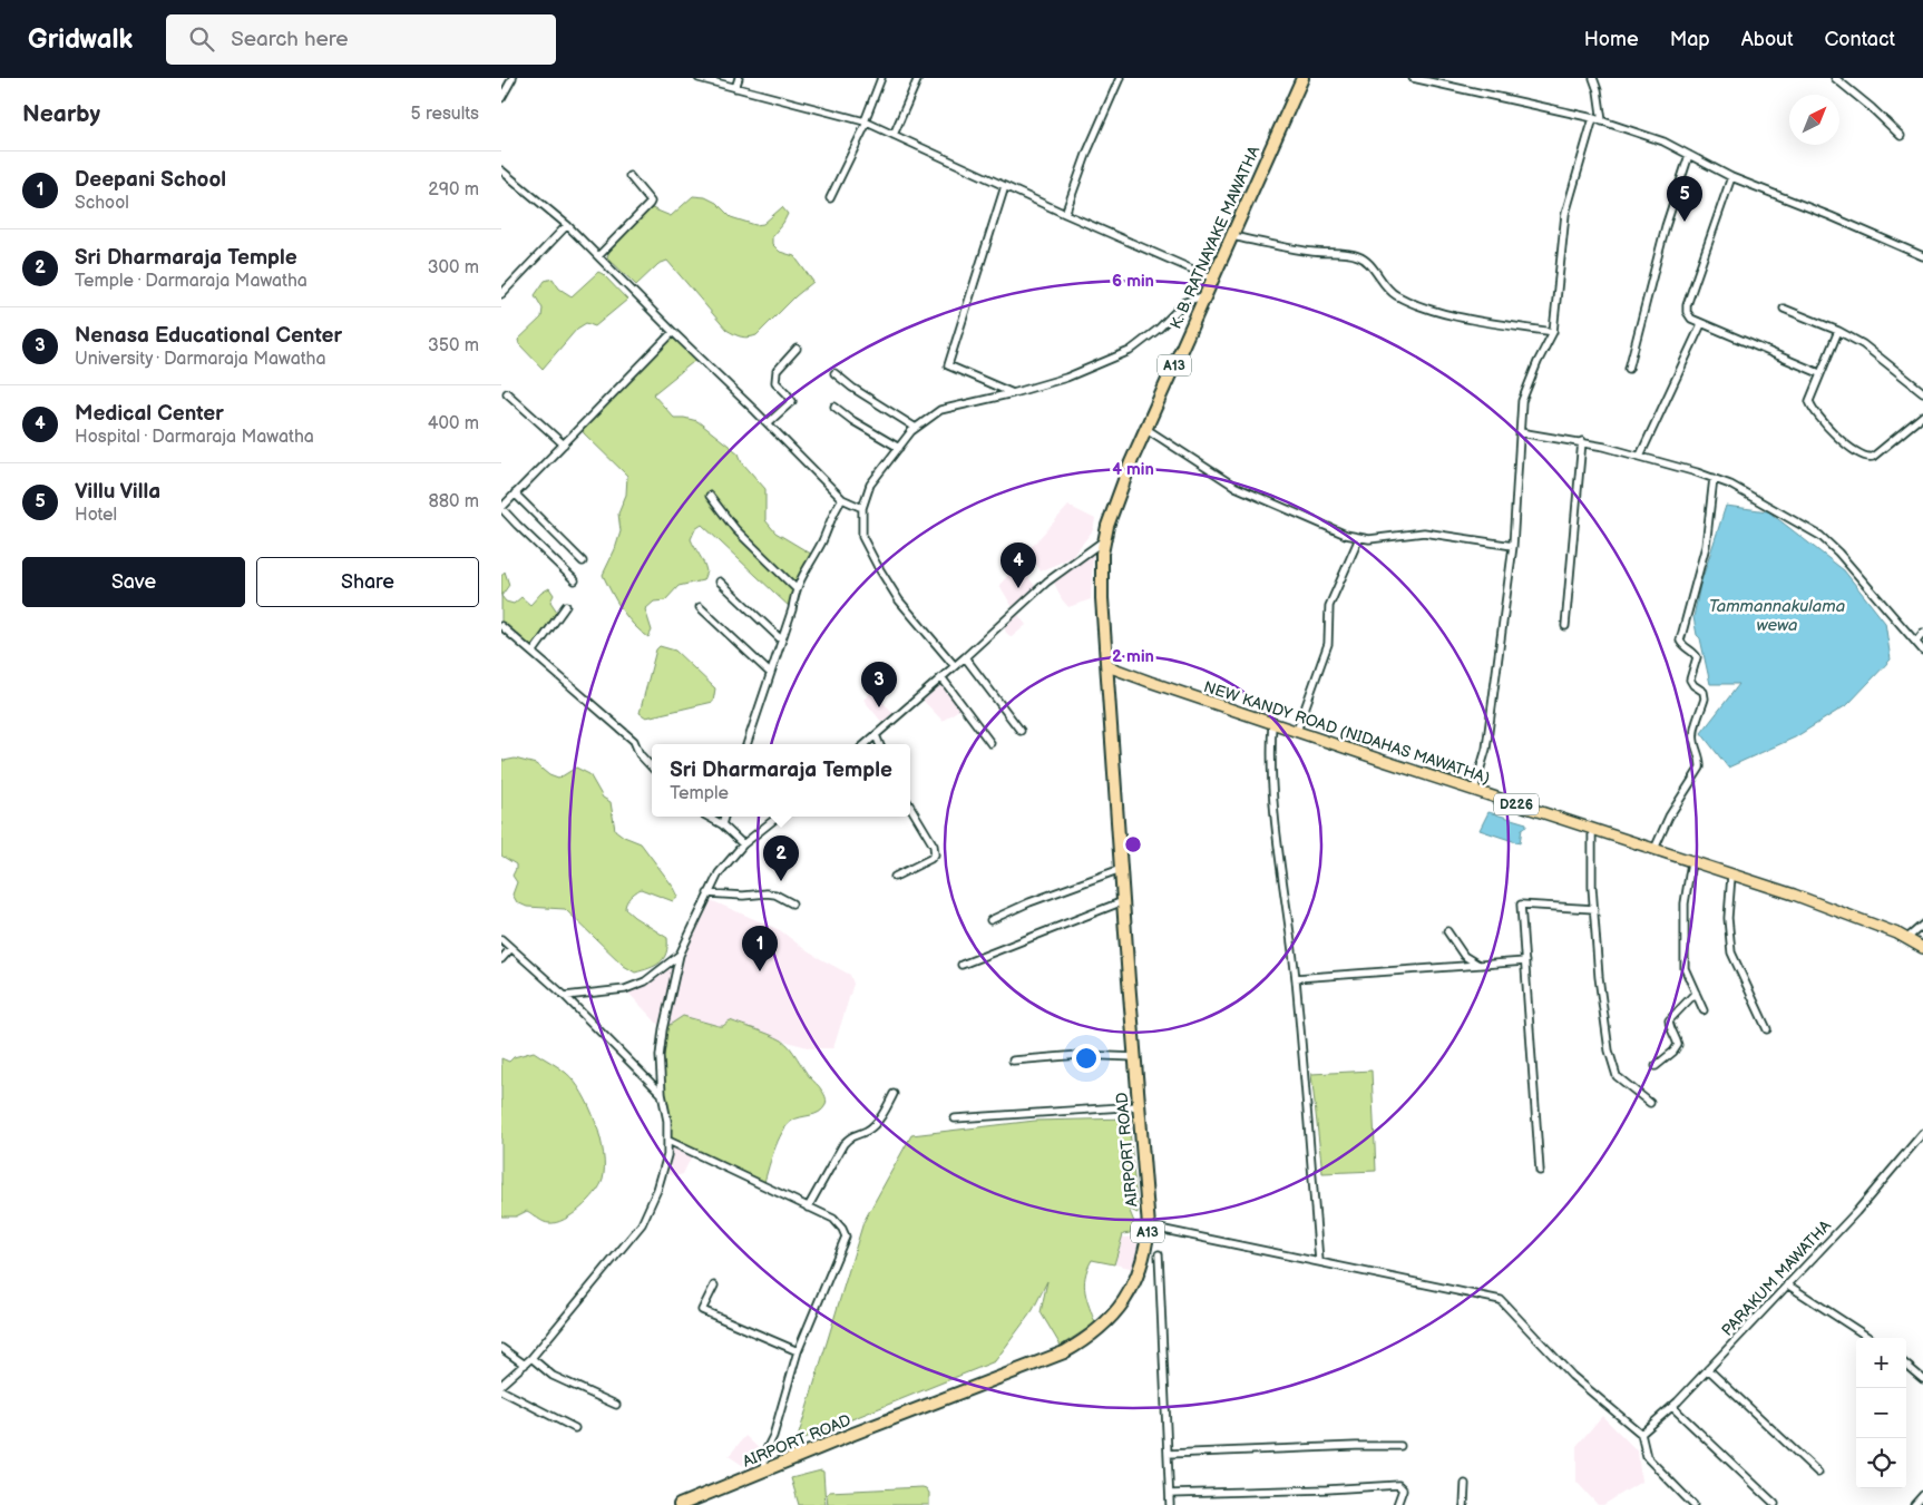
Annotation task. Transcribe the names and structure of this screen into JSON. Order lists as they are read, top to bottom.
{
  "streets": {
    "highway": ["K. B. RATNAYAKE MAWATHA", "A13", "AIRPORT ROAD"],
    "main road": ["NEW KANDY ROAD (NIDAHAS MAWATHA)", "D226"],
    "street": ["PARAKUM MAWATHA"]
  },
  "crossings": [
    ["K. B. RATNAYAKE MAWATHA", "NEW KANDY ROAD (NIDAHAS MAWATHA)"],
    ["K. B. RATNAYAKE MAWATHA", "AIRPORT ROAD"],
    ["NEW KANDY ROAD (NIDAHAS MAWATHA)", "AIRPORT ROAD"]
  ],
  "water": ["Tammannakulama wewa"],
  "north": "top right",
  "page": {
    "header": "Gridwalk",
    "search": "Search here",
    "nav": [
      "Home",
      "Map",
      "About",
      "Contact"
    ],
    "heading": ["Nearby", "5 results"],
    "list": [
      {
        "mark": "1",
        "name": "Deepani School",
        "note": "School",
        "value": "290 m"
      },
      {
        "mark": "2",
        "name": "Sri Dharmaraja Temple",
        "note": "Temple · Darmaraja Mawatha",
        "value": "300 m"
      },
      {
        "mark": "3",
        "name": "Nenasa Educational Center",
        "note": "University · Darmaraja Mawatha",
        "value": "350 m"
      },
      {
        "mark": "4",
        "name": "Medical Center",
        "note": "Hospital · Darmaraja Mawatha",
        "value": "400 m"
      },
      {
        "mark": "5",
        "name": "Villu Villa",
        "note": "Hotel",
        "value": "880 m"
      }
    ],
    "pins": [
      "5",
      "4",
      "3",
      "2",
      "1"
    ],
    "buttons": ["Save", "Share"],
    "popup": ["Sri Dharmaraja Temple", "Temple"],
    "map_buttons": ["+", "−"]
  },
  "rings": ["6 min", "4 min", "2 min"]
}
